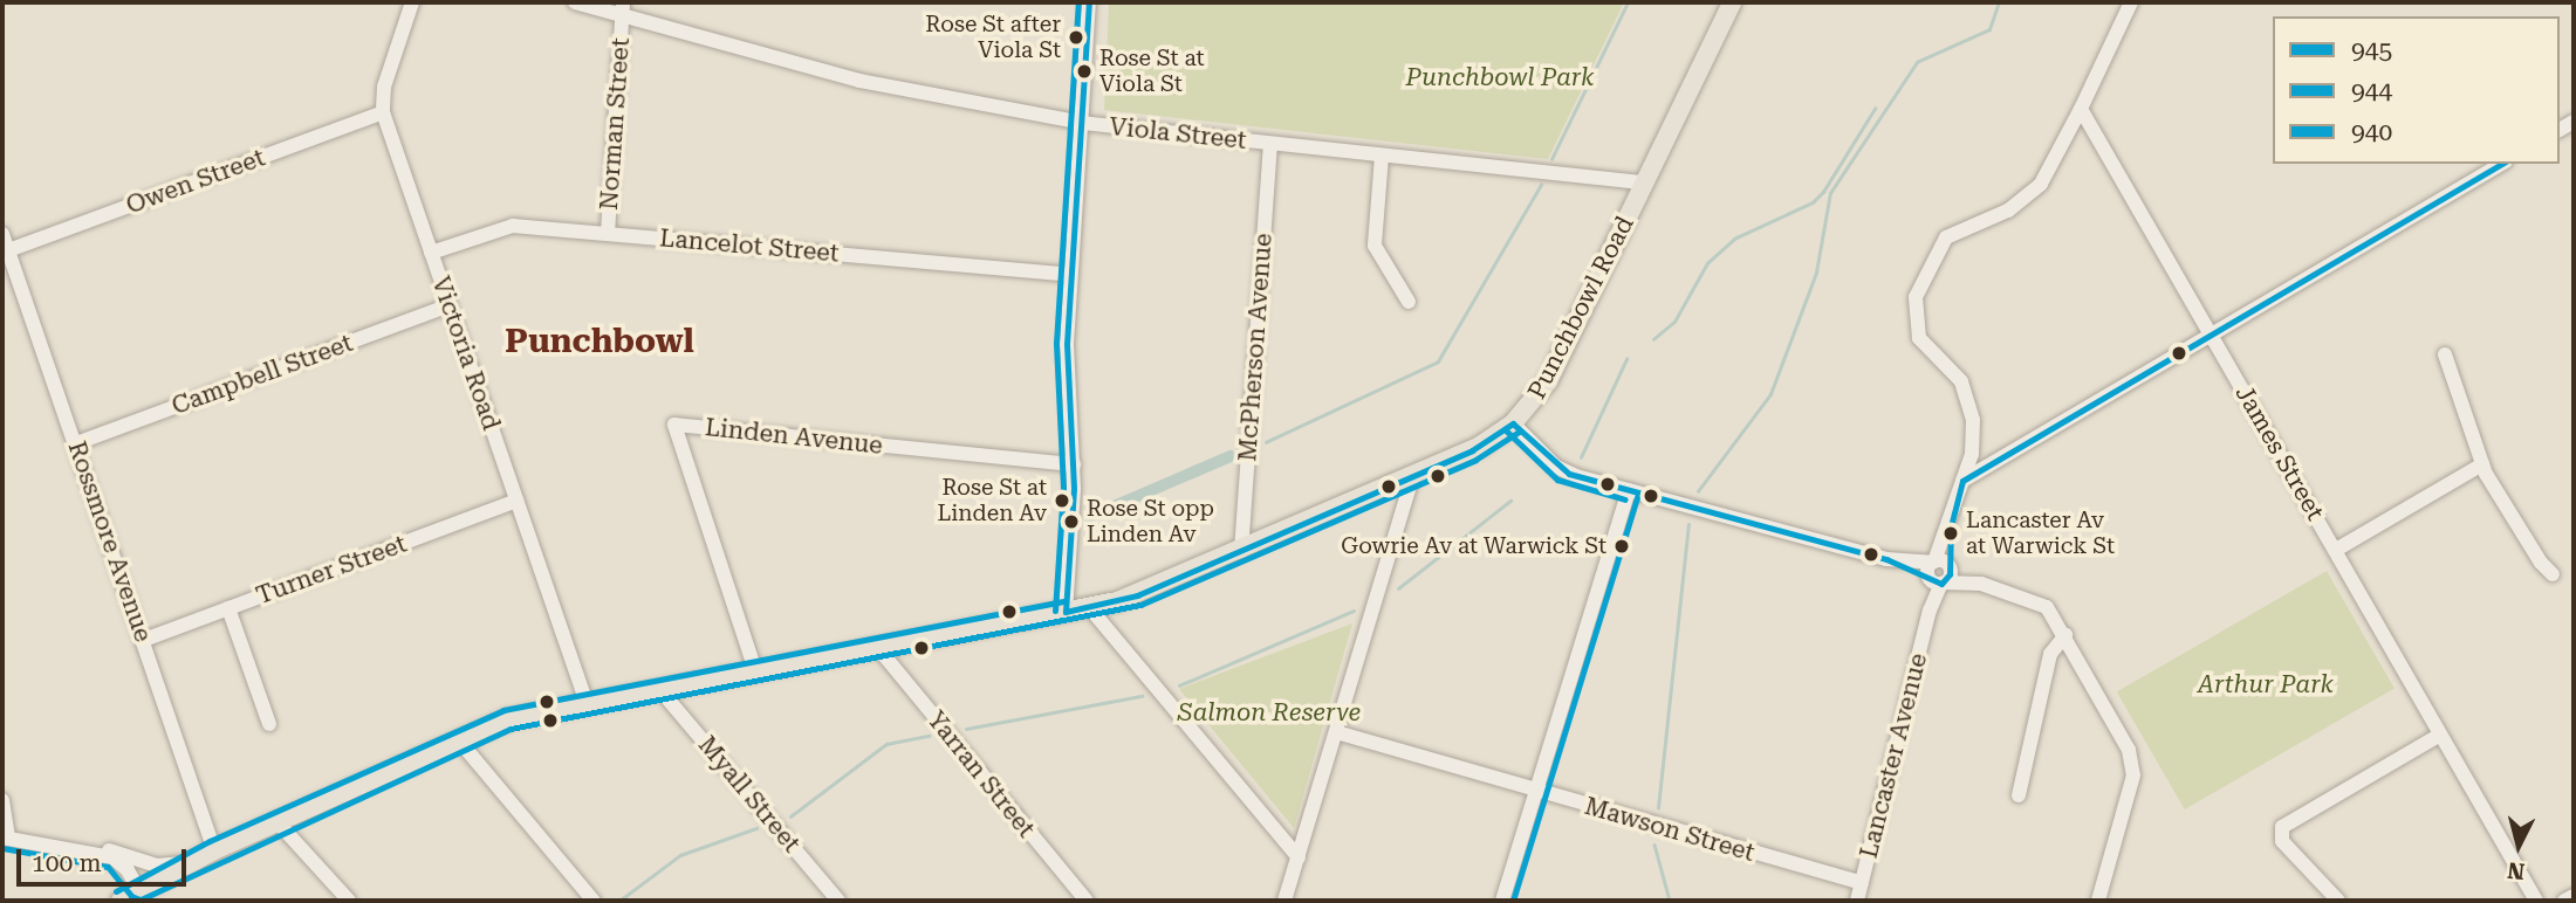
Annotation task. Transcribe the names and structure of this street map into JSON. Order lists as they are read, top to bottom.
{
  "streets": {
    "main road": ["Punchbowl Road"],
    "street": [
      "Norman Street",
      "Viola Street",
      "Owen Street",
      "Lancelot Street",
      "McPherson Avenue",
      "Victoria Road",
      "Campbell Street",
      "Linden Avenue",
      "James Street",
      "Rossmore Avenue",
      "Turner Street",
      "Lancaster Avenue",
      "Yarran Street",
      "Myall Street",
      "Mawson Street"
    ]
  },
  "crossings": [
    ["Norman Street", "Viola Street"],
    ["Norman Street", "Lancelot Street"],
    ["Viola Street", "Punchbowl Road"],
    ["Viola Street", "McPherson Avenue"],
    ["Owen Street", "Victoria Road"],
    ["Owen Street", "Rossmore Avenue"],
    ["Lancelot Street", "Victoria Road"],
    ["Punchbowl Road", "McPherson Avenue"],
    ["Punchbowl Road", "Victoria Road"],
    ["Punchbowl Road", "Linden Avenue"],
    ["Punchbowl Road", "Rossmore Avenue"],
    ["Punchbowl Road", "Yarran Street"],
    ["Punchbowl Road", "Myall Street"],
    ["Victoria Road", "Campbell Street"],
    ["Victoria Road", "Turner Street"],
    ["Campbell Street", "Rossmore Avenue"],
    ["James Street", "Lancaster Avenue"],
    ["Rossmore Avenue", "Turner Street"],
    ["Lancaster Avenue", "Mawson Street"]
  ],
  "districts": ["Punchbowl"],
  "parks": ["Punchbowl Park", "Arthur Park", "Salmon Reserve"],
  "places": [
    "Rose St after Viola St",
    "Rose St at Viola St",
    "Rose St at Linden Av",
    "Rose St opp Linden Av",
    "Lancaster Av at Warwick St",
    "Gowrie Av at Warwick St"
  ],
  "lines": ["transit line 945", "transit line 940", "transit line 944"],
  "legend": ["945", "944", "940"],
  "scale_bar": "100 m",
  "north": "bottom"
}
